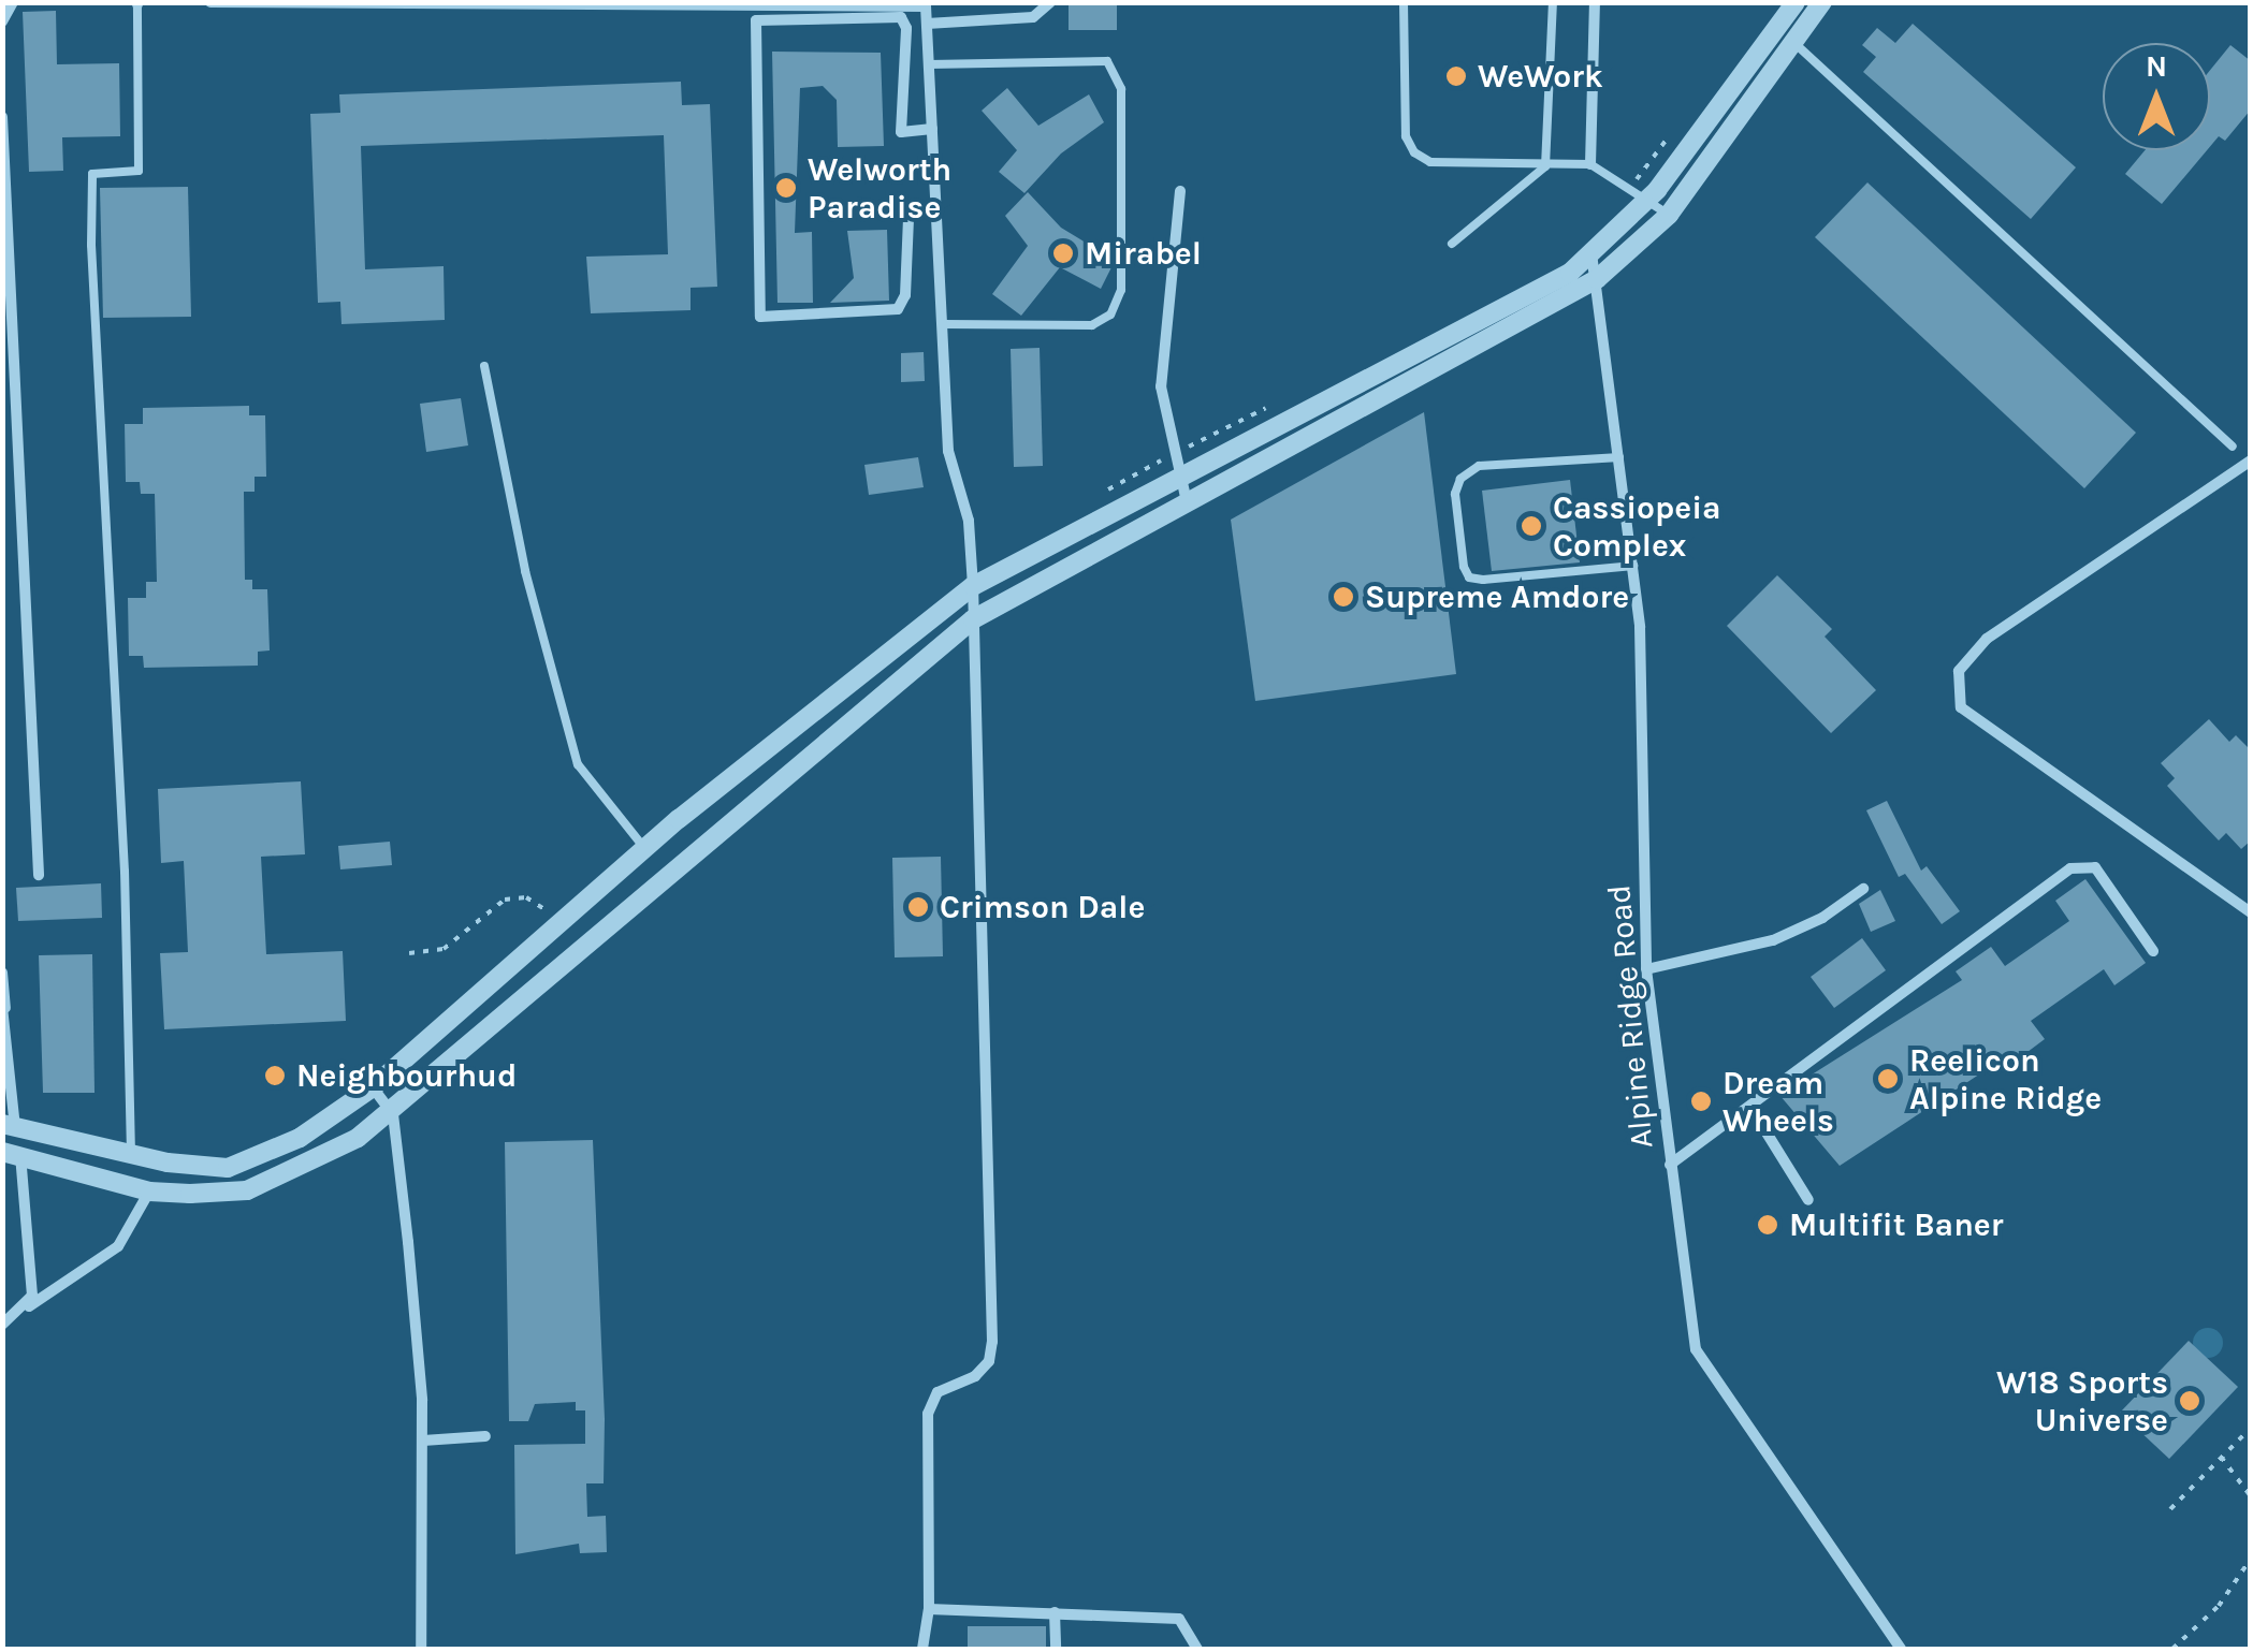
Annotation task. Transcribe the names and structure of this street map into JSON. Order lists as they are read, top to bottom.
{
  "streets": {
    "street": ["Alpine Ridge Road"]
  },
  "places": [
    "WeWork",
    "Welworth Paradise",
    "Mirabel",
    "Cassiopeia Complex",
    "Supreme Amdore",
    "Crimson Dale",
    "Neighbourhud",
    "Reelicon Alpine Ridge",
    "Dream Wheels",
    "Multifit Baner",
    "W18 Sports Universe"
  ],
  "north": "top"
}
